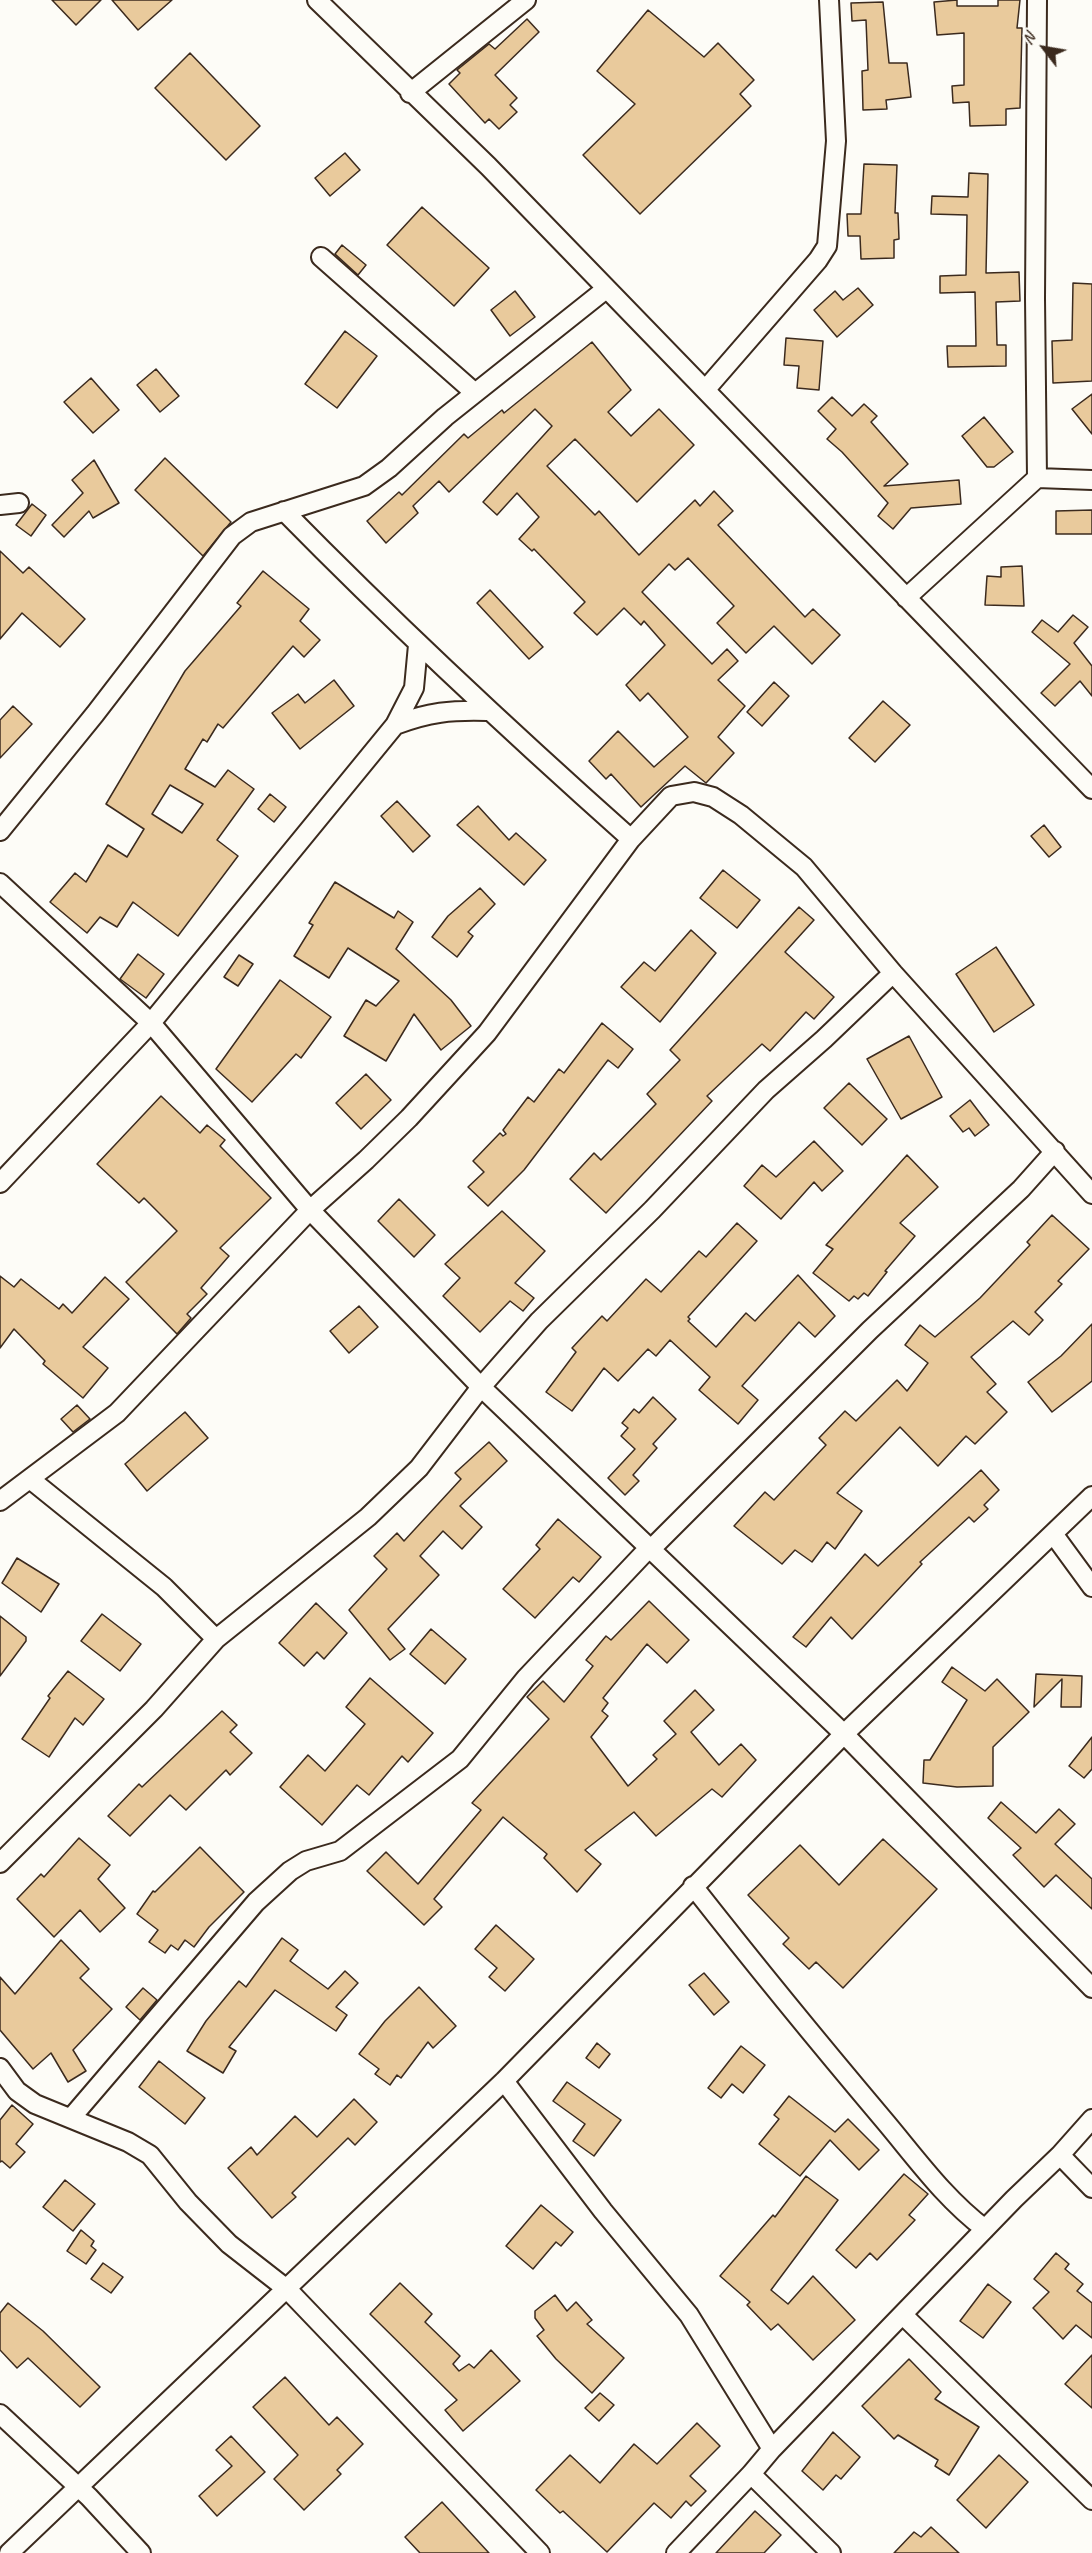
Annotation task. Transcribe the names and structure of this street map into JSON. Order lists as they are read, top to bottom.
{
  "north": "top left"
}
